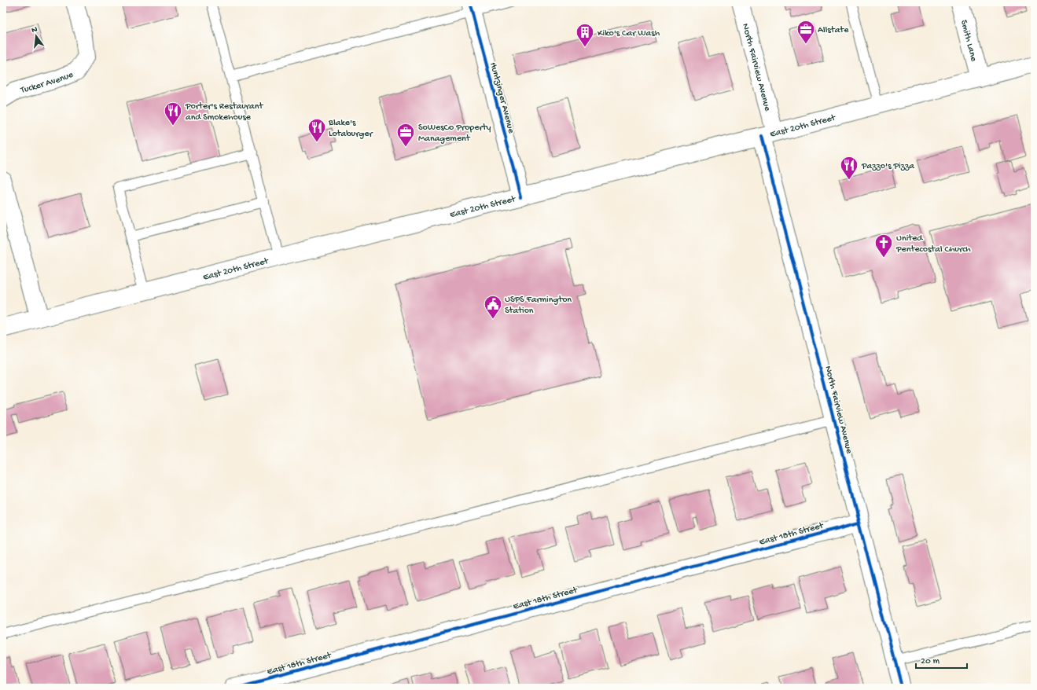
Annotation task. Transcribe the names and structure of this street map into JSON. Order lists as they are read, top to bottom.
{
  "streets": {
    "street": [
      "Smith Lane",
      "North Fairview Avenue",
      "Tucker Avenue",
      "Huntzinger Avenue",
      "East 20th Street",
      "East 18th Street"
    ]
  },
  "crossings": [
    ["Smith Lane", "East 20th Street"],
    ["North Fairview Avenue", "East 20th Street"],
    ["North Fairview Avenue", "East 18th Street"],
    ["Huntzinger Avenue", "East 20th Street"]
  ],
  "places": {
    "office": ["Allstate", "SoWesCo Property Management"],
    "building": ["Kiko's Car Wash"],
    "restaurant": ["Porter's Restaurant and Smokehouse", "Blake's Lotaburger", "Pazzo's Pizza"],
    "church": ["United Pentecostal Church"],
    "public building": ["USPS Farmington Station"]
  },
  "scale_bar": "20 m",
  "north": "top"
}
